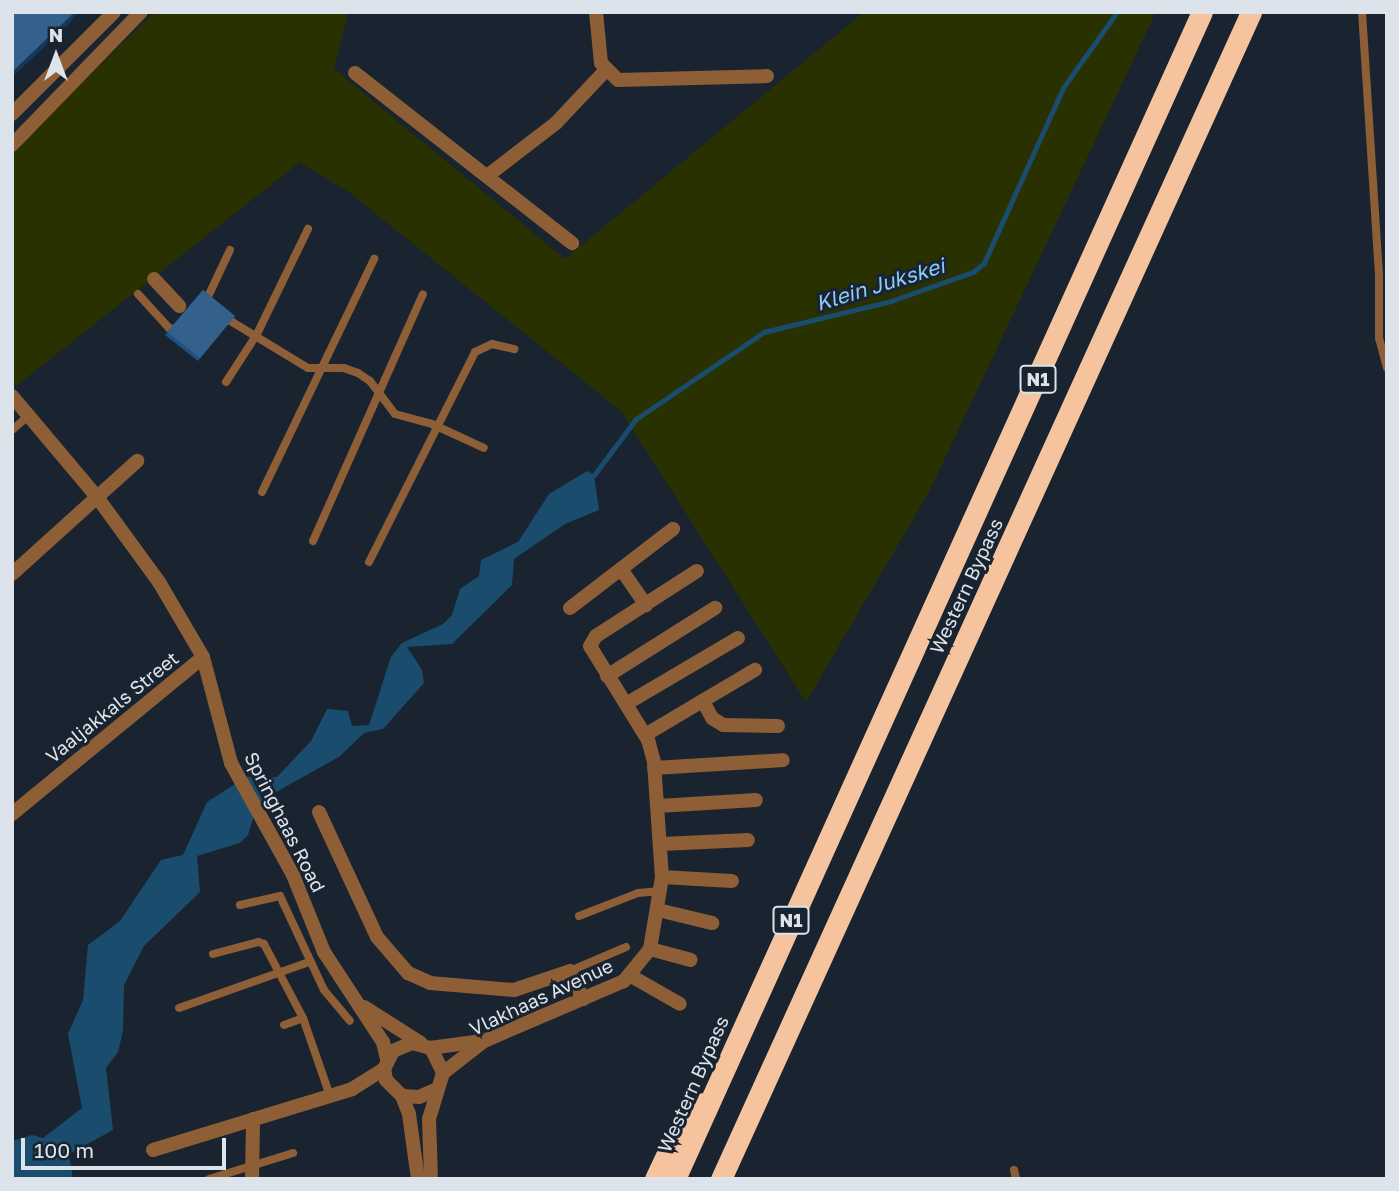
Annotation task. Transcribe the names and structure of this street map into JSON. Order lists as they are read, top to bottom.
{
  "streets": {
    "highway": ["N1", "Western Bypass"],
    "street": ["Vaaljakkals Street", "Springhaas Road", "Vlakhaas Avenue"]
  },
  "crossings": [
    ["Vaaljakkals Street", "Springhaas Road"],
    ["Springhaas Road", "Vlakhaas Avenue"]
  ],
  "water": ["Klein Jukskei"],
  "scale_bar": "100 m",
  "north": "top"
}
